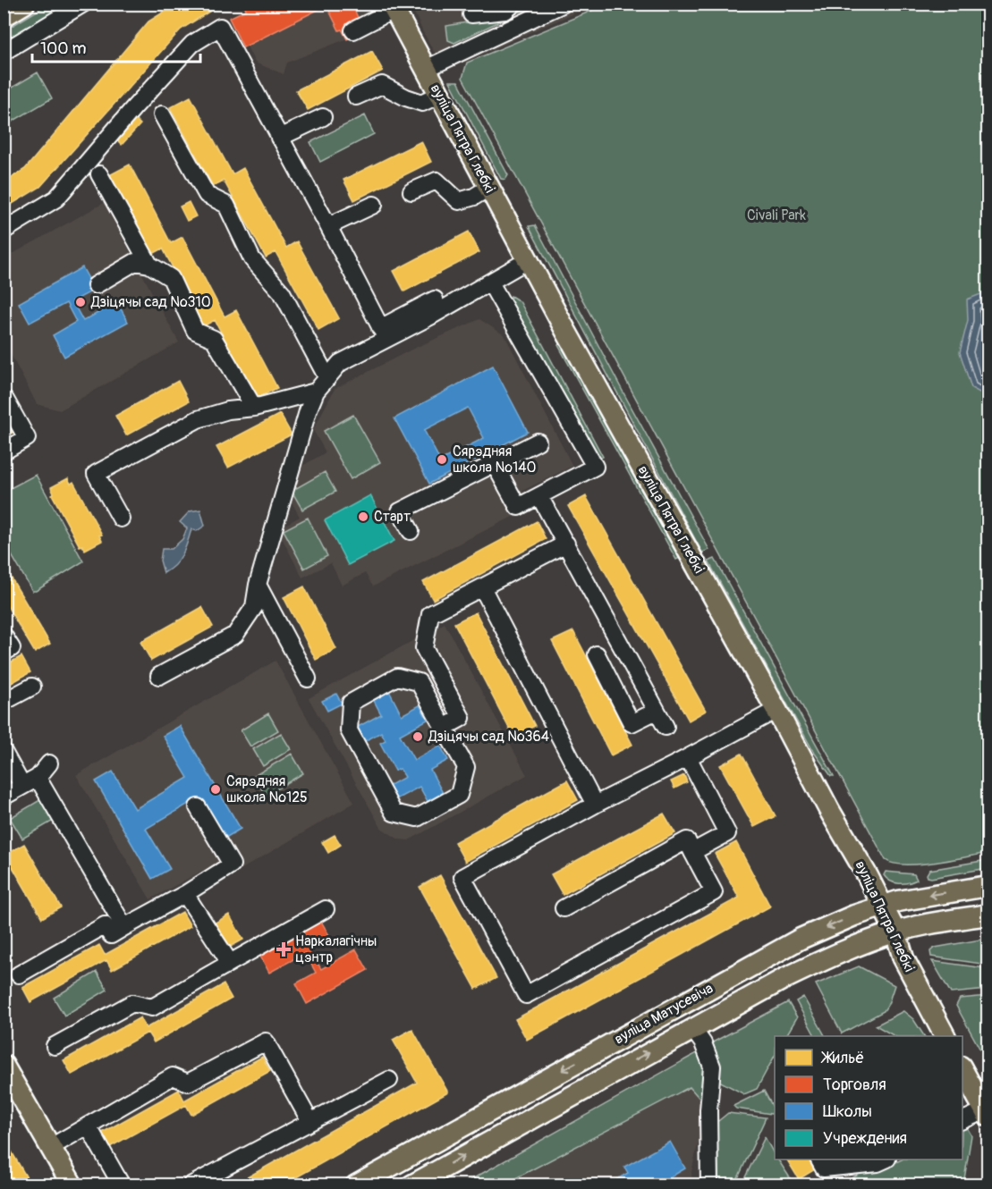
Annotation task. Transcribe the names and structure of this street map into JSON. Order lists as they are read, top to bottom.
{
  "streets": {
    "main road": ["вуліца Пятра Глебкі", "вуліца Матусевіча"]
  },
  "crossings": [
    ["вуліца Пятра Глебкі", "вуліца Матусевіча"]
  ],
  "parks": ["Civali Park"],
  "places": {
    "other": [
      "Дзіцячы сад №310",
      "Сярэдняя школа №140",
      "Старт",
      "Дзіцячы сад №364",
      "Сярэдняя школа №125"
    ],
    "health": ["Наркалагічны цэнтр"]
  },
  "legend": [
    "Жильё",
    "Торговля",
    "Школы",
    "Учреждения"
  ],
  "scale_bar": "100 m"
}
